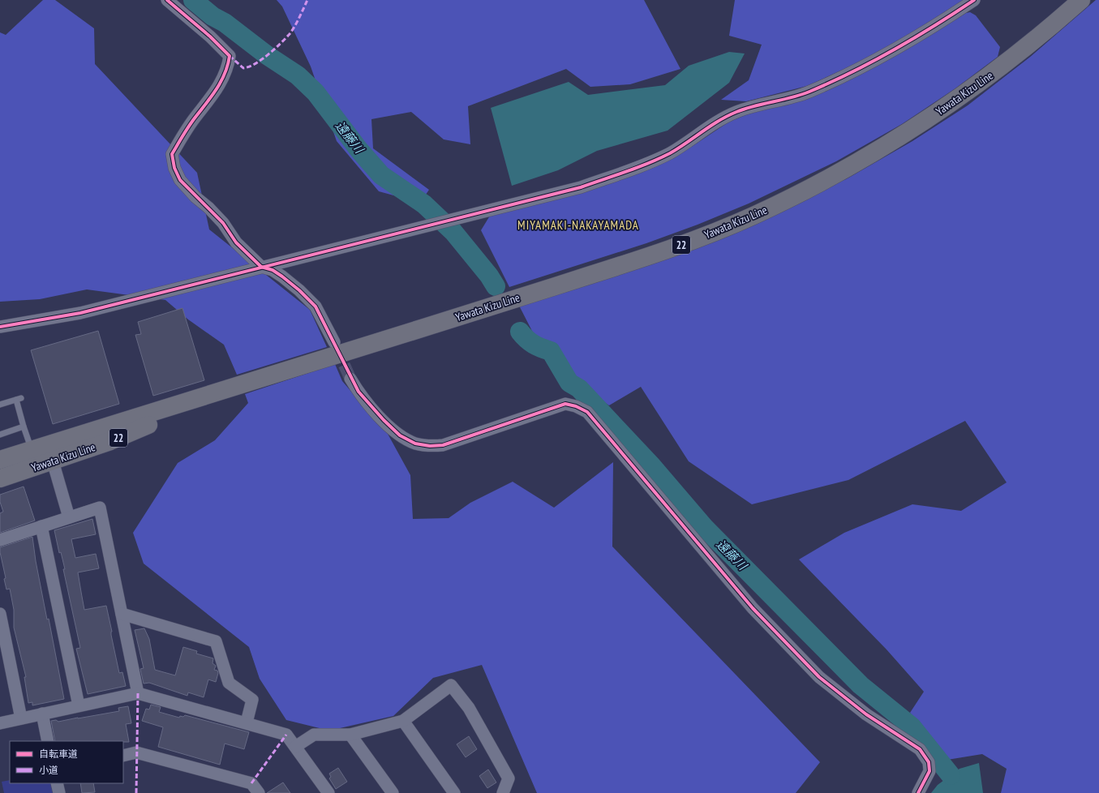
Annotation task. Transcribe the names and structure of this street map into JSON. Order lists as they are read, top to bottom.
{
  "streets": {
    "main road": ["Yawata Kizu Line", "22"]
  },
  "districts": ["MIYAMAKI-NAKAYAMADA"],
  "water": ["遠藤川"],
  "legend": ["自転車道", "小道"]
}
